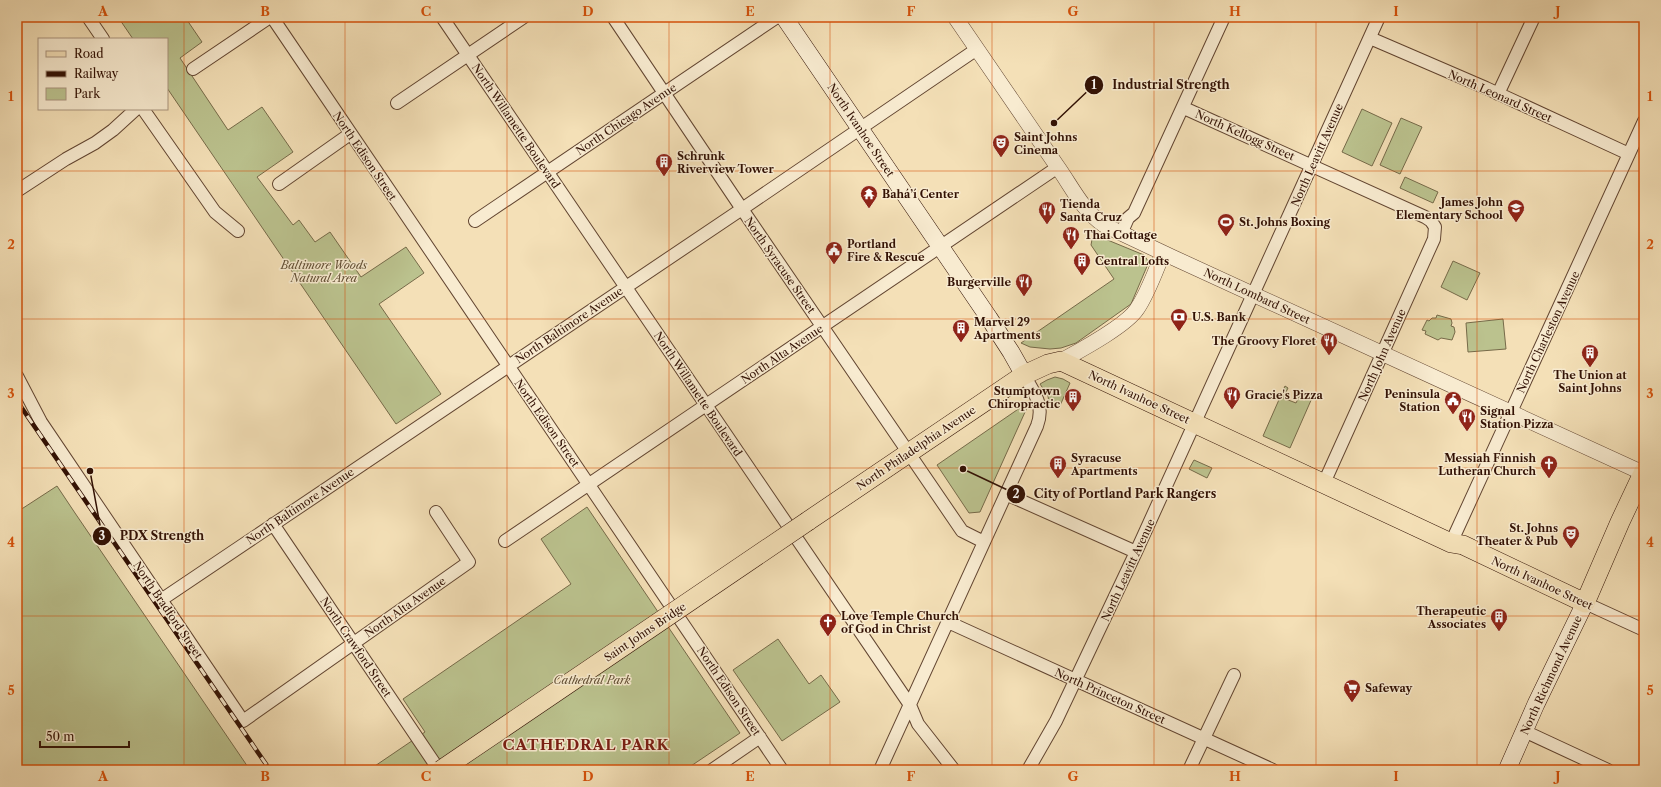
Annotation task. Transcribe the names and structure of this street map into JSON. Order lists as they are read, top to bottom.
{
  "streets": {
    "main road": [
      "North Ivanhoe Street",
      "North Philadelphia Avenue",
      "Saint Johns Bridge",
      "North Richmond Avenue"
    ],
    "street": [
      "North Leonard Street",
      "North Chicago Avenue",
      "North Willamette Boulevard",
      "North Kellogg Street",
      "North Leavitt Avenue",
      "North Edison Street",
      "North Syracuse Street",
      "North Lombard Street",
      "North Baltimore Avenue",
      "North Charleston Avenue",
      "North Alta Avenue",
      "North John Avenue",
      "North Bradford Street",
      "North Crawford Street",
      "North Princeton Street"
    ]
  },
  "crossings": [
    ["North Leonard Street", "North Leavitt Avenue"],
    ["North Leonard Street", "North Charleston Avenue"],
    ["North Chicago Avenue", "North Willamette Boulevard"],
    ["North Chicago Avenue", "North Syracuse Street"],
    ["North Willamette Boulevard", "North Baltimore Avenue"],
    ["North Willamette Boulevard", "North Alta Avenue"],
    ["North Ivanhoe Street", "North Leavitt Avenue"],
    ["North Ivanhoe Street", "North Baltimore Avenue"],
    ["North Ivanhoe Street", "North Charleston Avenue"],
    ["North Ivanhoe Street", "North Alta Avenue"],
    ["North Ivanhoe Street", "North John Avenue"],
    ["North Ivanhoe Street", "North Philadelphia Avenue"],
    ["North Ivanhoe Street", "North Richmond Avenue"],
    ["North Kellogg Street", "North Leavitt Avenue"],
    ["North Kellogg Street", "North John Avenue"],
    ["North Leavitt Avenue", "North Lombard Street"],
    ["North Leavitt Avenue", "North Princeton Street"],
    ["North Edison Street", "North Baltimore Avenue"],
    ["North Edison Street", "North Alta Avenue"],
    ["North Syracuse Street", "North Baltimore Avenue"],
    ["North Syracuse Street", "North Alta Avenue"],
    ["North Syracuse Street", "North Philadelphia Avenue"],
    ["North Lombard Street", "North Baltimore Avenue"],
    ["North Lombard Street", "North Charleston Avenue"],
    ["North Lombard Street", "North Alta Avenue"],
    ["North Lombard Street", "North John Avenue"],
    ["North Lombard Street", "North Richmond Avenue"],
    ["North Baltimore Avenue", "North Bradford Street"],
    ["North Baltimore Avenue", "North Crawford Street"],
    ["North Alta Avenue", "North Bradford Street"],
    ["North Alta Avenue", "North Crawford Street"],
    ["North Philadelphia Avenue", "Saint Johns Bridge"],
    ["Saint Johns Bridge", "North Crawford Street"]
  ],
  "districts": ["CATHEDRAL PARK"],
  "parks": ["Baltimore Woods Natural Area", "Cathedral Park"],
  "places": {
    "other": ["Industrial Strength", "City of Portland Park Rangers", "PDX Strength"],
    "theatre": ["Saint Johns Cinema", "St. Johns Theater & Pub"],
    "building": [
      "Schrunk Riverview Tower",
      "Central Lofts",
      "Marvel 29 Apartments",
      "The Union at Saint Johns",
      "Stumptown Chiropractic",
      "Syracuse Apartments",
      "Therapeutic Associates"
    ],
    "temple": ["Bahá’í Center"],
    "school or university": ["James John Elementary School"],
    "restaurant": [
      "Tienda Santa Cruz",
      "Thai Cottage",
      "Burgerville",
      "The Groovy Floret",
      "Gracie's Pizza",
      "Signal Station Pizza"
    ],
    "sports": ["St. Johns Boxing"],
    "public building": ["Portland Fire & Rescue", "Peninsula Station"],
    "bank": ["U.S. Bank"],
    "church": ["Messiah Finnish Lutheran Church", "Love Temple Church of God in Christ"],
    "supermarket": ["Safeway"]
  },
  "legend": ["Road", "Railway", "Park"],
  "scale_bar": "50 m",
  "grid": {
    "columns": [
      "A",
      "B",
      "C",
      "D",
      "E",
      "F",
      "G",
      "H",
      "I",
      "J"
    ],
    "rows": [
      "1",
      "2",
      "3",
      "4",
      "5"
    ]
  }
}
